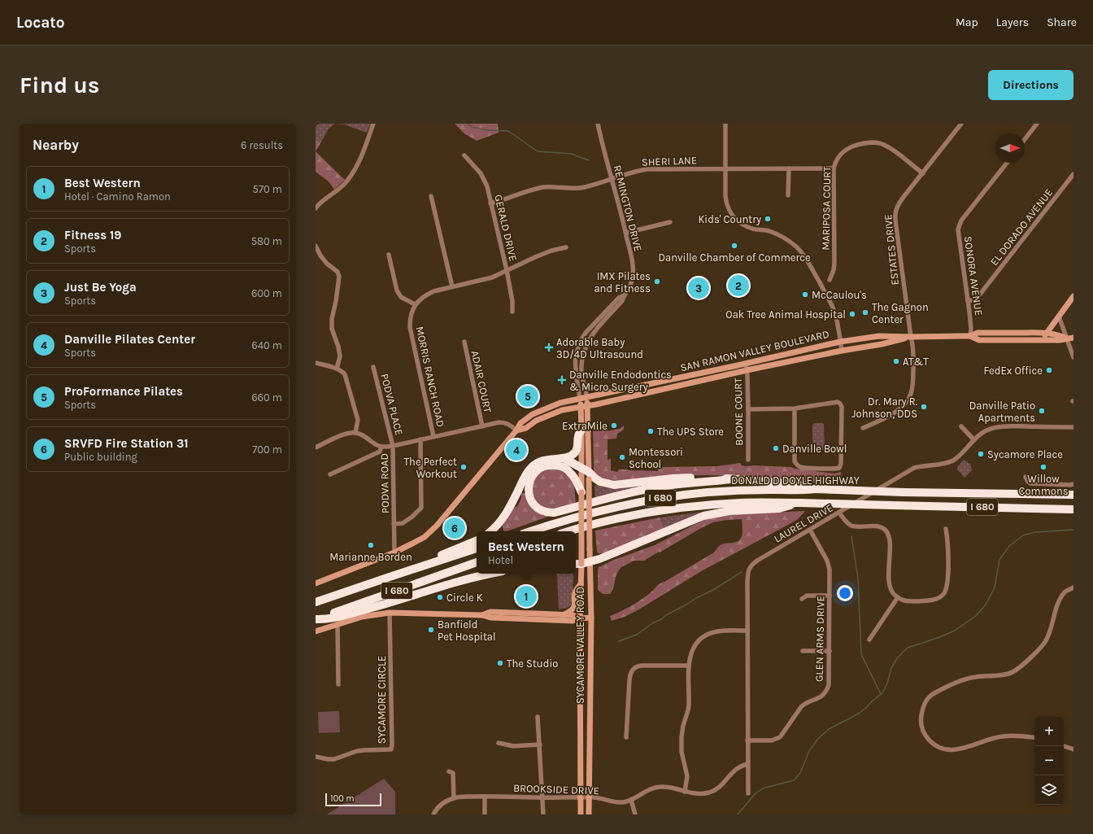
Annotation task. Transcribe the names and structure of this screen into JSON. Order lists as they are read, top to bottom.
{
  "streets": {
    "highway": ["DONALD D DOYLE HIGHWAY", "I 680"],
    "main road": ["SAN RAMON VALLEY BOULEVARD", "SYCAMORE VALLEY ROAD"],
    "street": [
      "SHERI LANE",
      "REMINGTON DRIVE",
      "MARIPOSA COURT",
      "EL DORADO AVENUE",
      "GERALD DRIVE",
      "ESTATES DRIVE",
      "SONORA AVENUE",
      "MORRIS RANCH ROAD",
      "ADAIR COURT",
      "PODVA PLACE",
      "BOONE COURT",
      "PODVA ROAD",
      "LAUREL DRIVE",
      "GLEN ARMS DRIVE",
      "SYCAMORE CIRCLE",
      "BROOKSIDE DRIVE"
    ]
  },
  "crossings": [
    ["SHERI LANE", "REMINGTON DRIVE"],
    ["SHERI LANE", "MARIPOSA COURT"],
    ["SHERI LANE", "GERALD DRIVE"],
    ["REMINGTON DRIVE", "SAN RAMON VALLEY BOULEVARD"],
    ["REMINGTON DRIVE", "SYCAMORE VALLEY ROAD"],
    ["MARIPOSA COURT", "ESTATES DRIVE"],
    ["EL DORADO AVENUE", "SONORA AVENUE"],
    ["ESTATES DRIVE", "SAN RAMON VALLEY BOULEVARD"],
    ["SONORA AVENUE", "SAN RAMON VALLEY BOULEVARD"],
    ["SAN RAMON VALLEY BOULEVARD", "BOONE COURT"],
    ["SAN RAMON VALLEY BOULEVARD", "PODVA ROAD"],
    ["SAN RAMON VALLEY BOULEVARD", "SYCAMORE VALLEY ROAD"],
    ["MORRIS RANCH ROAD", "PODVA ROAD"],
    ["ADAIR COURT", "PODVA ROAD"],
    ["PODVA PLACE", "PODVA ROAD"],
    ["LAUREL DRIVE", "GLEN ARMS DRIVE"],
    ["LAUREL DRIVE", "BROOKSIDE DRIVE"],
    ["SYCAMORE VALLEY ROAD", "BROOKSIDE DRIVE"]
  ],
  "places": {
    "other": [
      "Kids' Country",
      "Danville Chamber of Commerce",
      "IMX Pilates and Fitness",
      "McCaulou's",
      "The Gagnon Center",
      "Oak Tree Animal Hospital",
      "AT&T",
      "FedEx Office",
      "Dr. Mary R. Johnson, DDS",
      "Danville Patio Apartments",
      "ExtraMile",
      "The UPS Store",
      "Danville Bowl",
      "Sycamore Place",
      "Montessori School",
      "The Perfect Workout",
      "Willow Commons",
      "Marianne Borden",
      "Circle K",
      "Banfield Pet Hospital",
      "The Studio"
    ],
    "health": ["Adorable Baby 3D/4D Ultrasound", "Danville Endodontics & Micro Surgery"]
  },
  "scale_bar": "100 m",
  "north": "right",
  "page": {
    "header": "Locato",
    "nav": ["Map", "Layers", "Share"],
    "buttons": "Directions",
    "title": "Find us",
    "heading": ["Nearby", "6 results"],
    "list": [
      {
        "mark": "1",
        "name": "Best Western",
        "note": "Hotel · Camino Ramon",
        "value": "570 m"
      },
      {
        "mark": "2",
        "name": "Fitness 19",
        "note": "Sports",
        "value": "580 m"
      },
      {
        "mark": "3",
        "name": "Just Be Yoga",
        "note": "Sports",
        "value": "600 m"
      },
      {
        "mark": "4",
        "name": "Danville Pilates Center",
        "note": "Sports",
        "value": "640 m"
      },
      {
        "mark": "5",
        "name": "ProFormance Pilates",
        "note": "Sports",
        "value": "660 m"
      },
      {
        "mark": "6",
        "name": "SRVFD Fire Station 31",
        "note": "Public building",
        "value": "700 m"
      }
    ],
    "pins": [
      "2",
      "3",
      "5",
      "4",
      "6",
      "1"
    ],
    "popup": ["Best Western", "Hotel"],
    "map_buttons": ["+", "−"],
    "scale": "100 m"
  }
}
